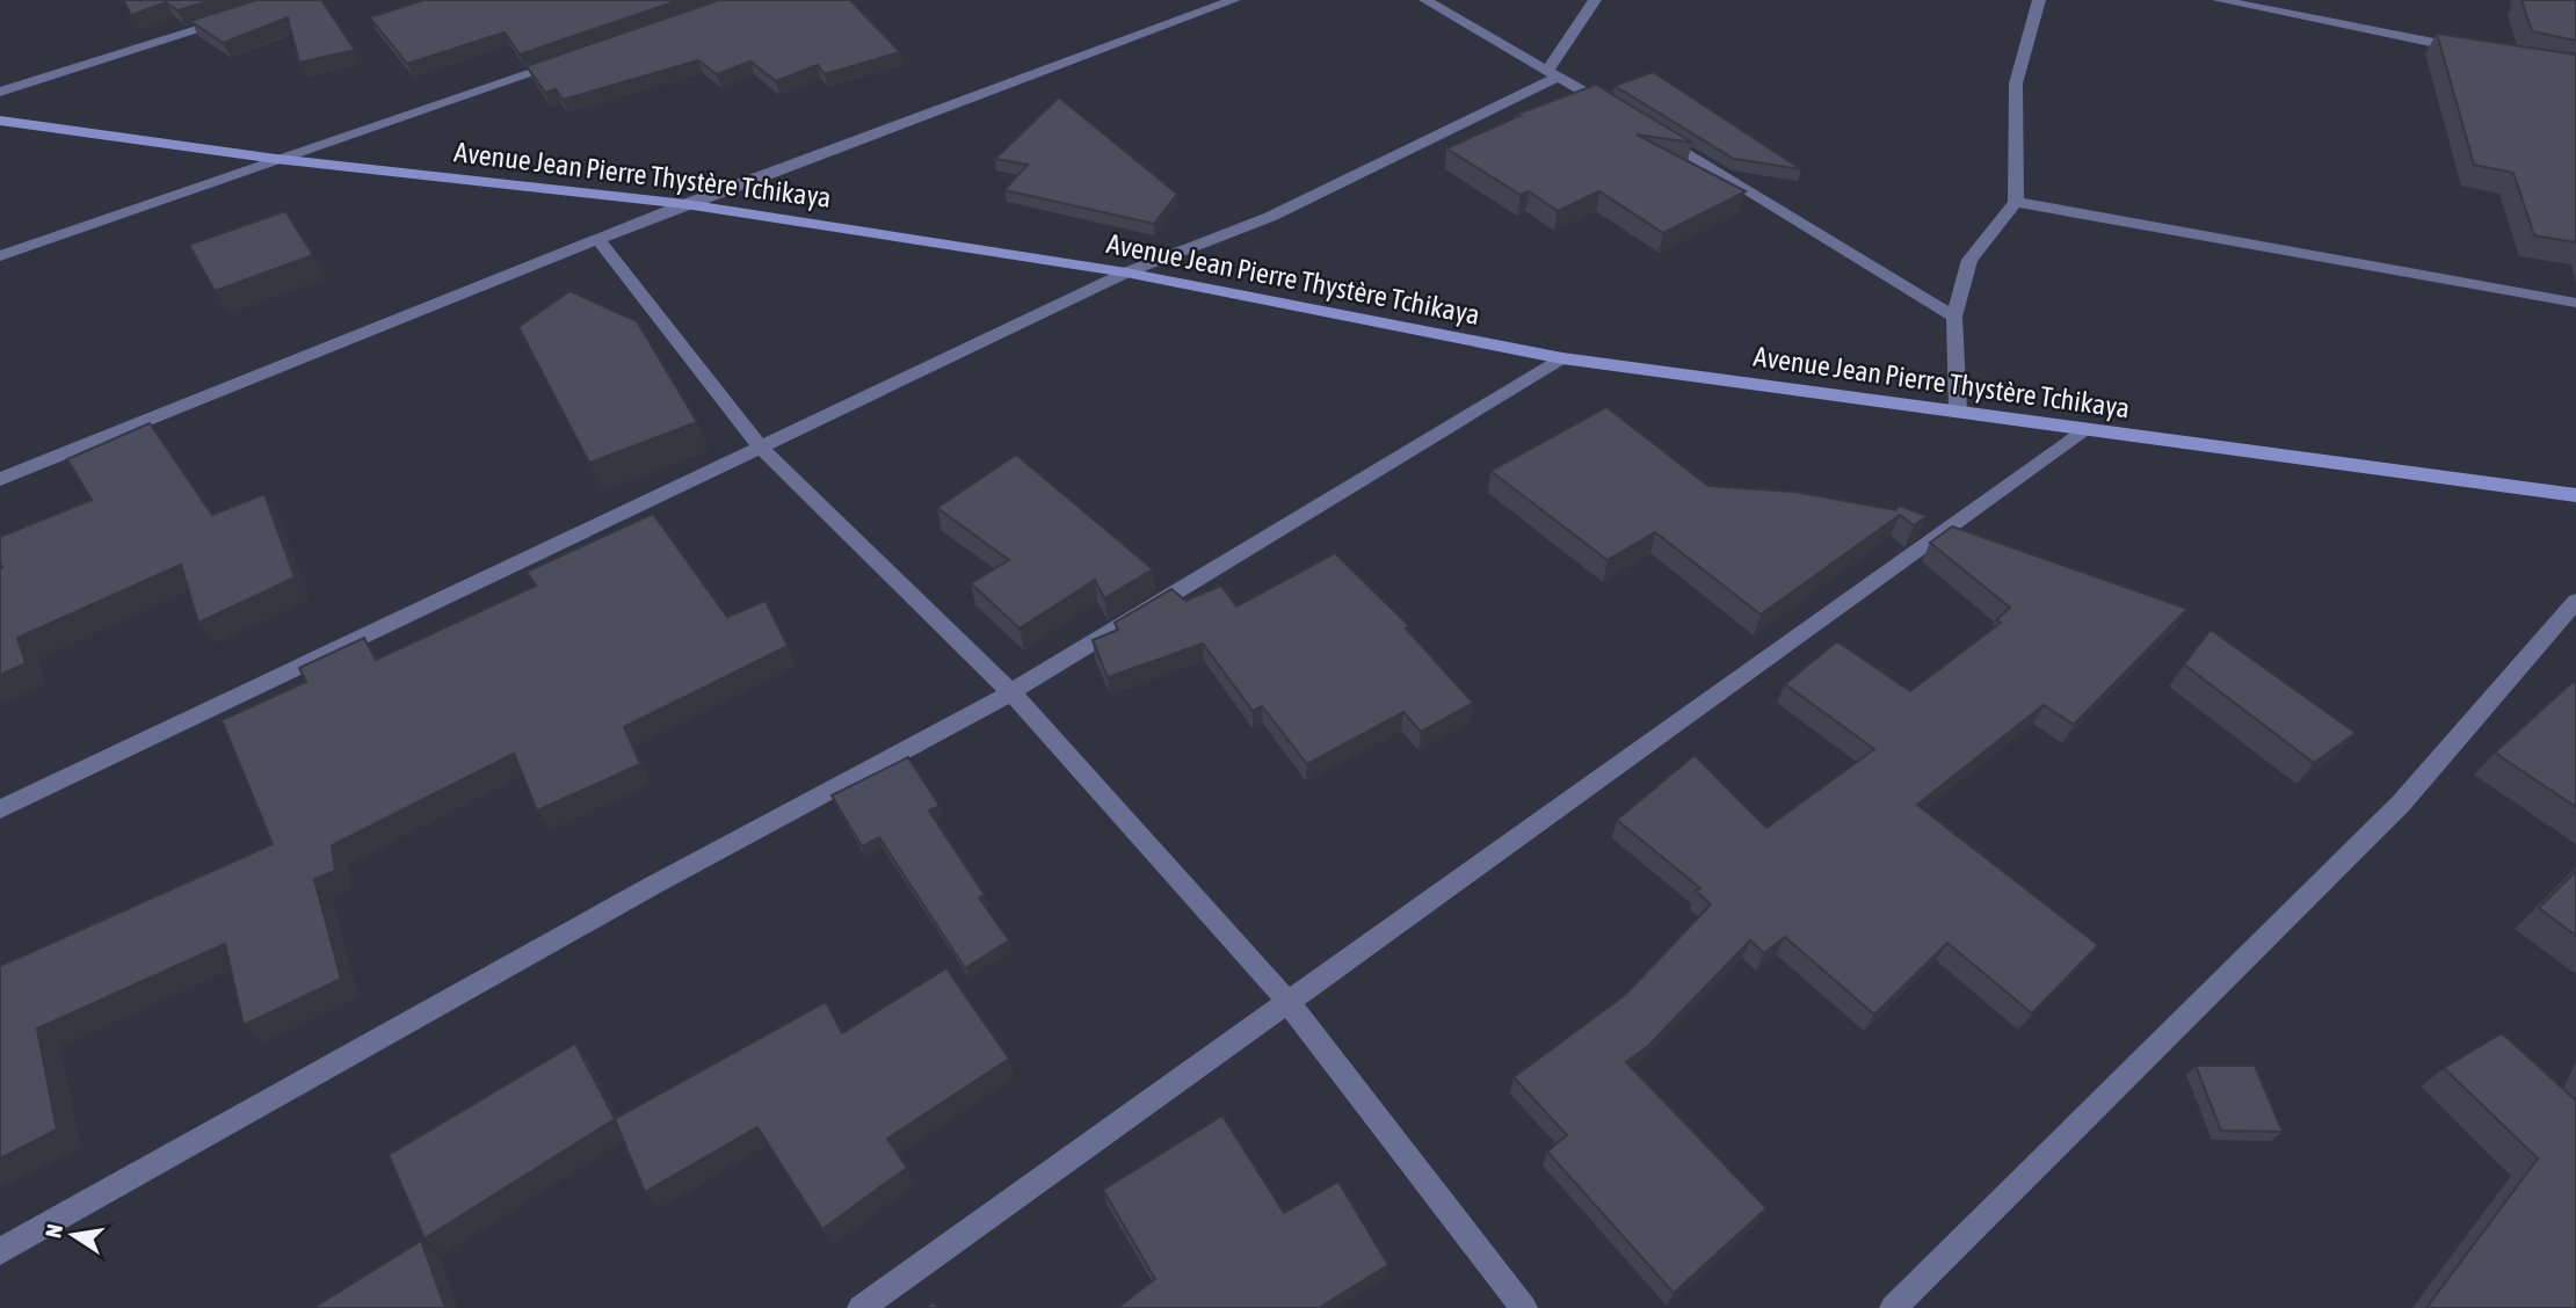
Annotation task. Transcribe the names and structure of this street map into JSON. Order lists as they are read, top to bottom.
{
  "streets": {
    "street": ["Avenue Jean Pierre Thystère Tchikaya"]
  },
  "north": "left"
}
